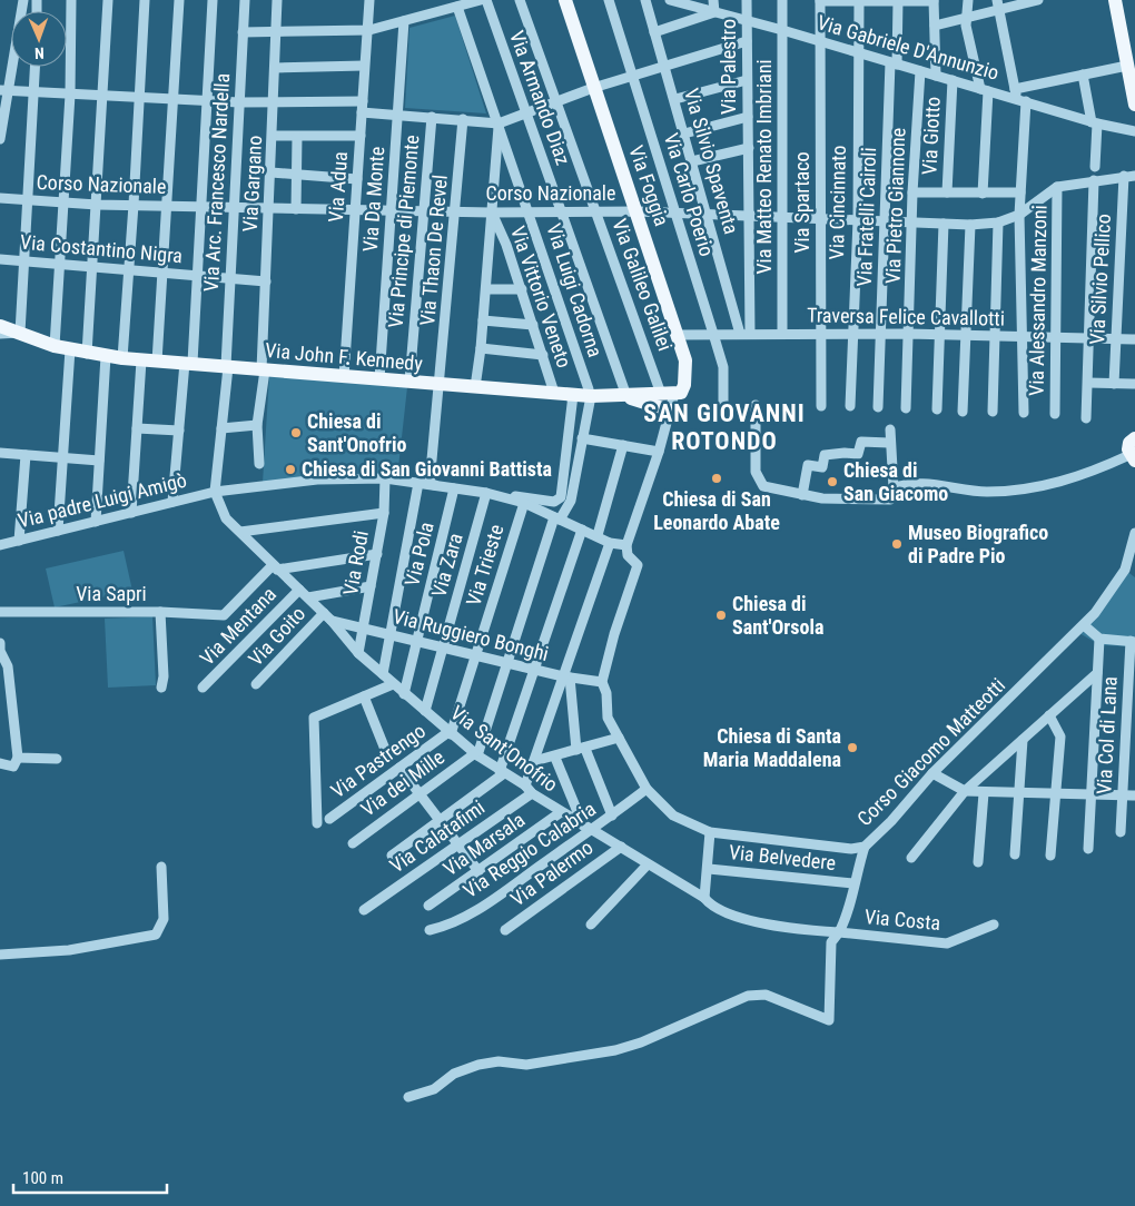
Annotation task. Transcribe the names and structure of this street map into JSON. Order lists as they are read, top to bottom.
{
  "streets": {
    "main road": ["Via Foggia", "Via John F. Kennedy"],
    "street": [
      "Via Gabriele D'Annunzio",
      "Via Palestro",
      "Via Armando Diaz",
      "Via Giotto",
      "Via Silvio Spaventa",
      "Via Matteo Renato Imbriani",
      "Via Arc. Francesco Nardella",
      "Via Gargano",
      "Corso Nazionale",
      "Via Adua",
      "Via Carlo Poerio",
      "Via Da Monte",
      "Via Spartaco",
      "Via Cincinnato",
      "Via Pietro Giannone",
      "Via Fratelli Cairoli",
      "Via Principe di Piemonte",
      "Via Costantino Nigra",
      "Via Thaon De Revel",
      "Via Silvio Pellico",
      "Via Galileo Galilei",
      "Via Luigi Cadorna",
      "Via Vittorio Veneto",
      "Via Alessandro Manzoni",
      "Traversa Felice Cavallotti",
      "Via padre Luigi Amigò",
      "Via Pola",
      "Via Rodi",
      "Via Zara",
      "Via Trieste",
      "Via Sapri",
      "Via Mentana",
      "Via Ruggiero Bonghi",
      "Via Goito",
      "Via Col di Lana",
      "Via Sant'Onofrio",
      "Corso Giacomo Matteotti",
      "Via Pastrengo",
      "Via dei Mille",
      "Via Calatafimi",
      "Via Marsala",
      "Via Reggio Calabria",
      "Via Belvedere",
      "Via Palermo",
      "Via Costa"
    ]
  },
  "crossings": [
    ["Via Gabriele D'Annunzio", "Via Palestro"],
    ["Via Gabriele D'Annunzio", "Via Giotto"],
    ["Via Gabriele D'Annunzio", "Via Matteo Renato Imbriani"],
    ["Via Gabriele D'Annunzio", "Via Spartaco"],
    ["Via Gabriele D'Annunzio", "Via Cincinnato"],
    ["Via Gabriele D'Annunzio", "Via Pietro Giannone"],
    ["Via Gabriele D'Annunzio", "Via Fratelli Cairoli"],
    ["Via Palestro", "Via Silvio Spaventa"],
    ["Via Palestro", "Corso Nazionale"],
    ["Via Palestro", "Traversa Felice Cavallotti"],
    ["Via Armando Diaz", "Corso Nazionale"],
    ["Via Armando Diaz", "Via John F. Kennedy"],
    ["Via Silvio Spaventa", "Corso Nazionale"],
    ["Via Silvio Spaventa", "Traversa Felice Cavallotti"],
    ["Via Matteo Renato Imbriani", "Corso Nazionale"],
    ["Via Matteo Renato Imbriani", "Traversa Felice Cavallotti"],
    ["Via Arc. Francesco Nardella", "Corso Nazionale"],
    ["Via Arc. Francesco Nardella", "Via Costantino Nigra"],
    ["Via Arc. Francesco Nardella", "Via John F. Kennedy"],
    ["Via Arc. Francesco Nardella", "Via padre Luigi Amigò"],
    ["Via Arc. Francesco Nardella", "Via Sant'Onofrio"],
    ["Via Gargano", "Corso Nazionale"],
    ["Via Gargano", "Via Costantino Nigra"],
    ["Via Gargano", "Via John F. Kennedy"],
    ["Corso Nazionale", "Via Foggia"],
    ["Corso Nazionale", "Via Adua"],
    ["Corso Nazionale", "Via Carlo Poerio"],
    ["Corso Nazionale", "Via Da Monte"],
    ["Corso Nazionale", "Via Spartaco"],
    ["Corso Nazionale", "Via Cincinnato"],
    ["Corso Nazionale", "Via Pietro Giannone"],
    ["Corso Nazionale", "Via Fratelli Cairoli"],
    ["Corso Nazionale", "Via Principe di Piemonte"],
    ["Corso Nazionale", "Via Thaon De Revel"],
    ["Corso Nazionale", "Via Silvio Pellico"],
    ["Corso Nazionale", "Via Galileo Galilei"],
    ["Corso Nazionale", "Via Luigi Cadorna"],
    ["Corso Nazionale", "Via Vittorio Veneto"],
    ["Corso Nazionale", "Via Alessandro Manzoni"],
    ["Via Foggia", "Via Galileo Galilei"],
    ["Via Foggia", "Traversa Felice Cavallotti"],
    ["Via Foggia", "Via John F. Kennedy"],
    ["Via Adua", "Via John F. Kennedy"],
    ["Via Carlo Poerio", "Traversa Felice Cavallotti"],
    ["Via Da Monte", "Via John F. Kennedy"],
    ["Via Spartaco", "Traversa Felice Cavallotti"],
    ["Via Cincinnato", "Traversa Felice Cavallotti"],
    ["Via Pietro Giannone", "Traversa Felice Cavallotti"],
    ["Via Fratelli Cairoli", "Traversa Felice Cavallotti"],
    ["Via Principe di Piemonte", "Via John F. Kennedy"],
    ["Via Thaon De Revel", "Via John F. Kennedy"],
    ["Via Thaon De Revel", "Via padre Luigi Amigò"],
    ["Via Silvio Pellico", "Traversa Felice Cavallotti"],
    ["Via Galileo Galilei", "Via John F. Kennedy"],
    ["Via Luigi Cadorna", "Via John F. Kennedy"],
    ["Via Vittorio Veneto", "Via John F. Kennedy"],
    ["Via Alessandro Manzoni", "Traversa Felice Cavallotti"],
    ["Via padre Luigi Amigò", "Via Rodi"],
    ["Via padre Luigi Amigò", "Via Sant'Onofrio"],
    ["Via Pola", "Via Ruggiero Bonghi"],
    ["Via Pola", "Via Sant'Onofrio"],
    ["Via Rodi", "Via Ruggiero Bonghi"],
    ["Via Rodi", "Via Sant'Onofrio"],
    ["Via Zara", "Via Ruggiero Bonghi"],
    ["Via Zara", "Via Sant'Onofrio"],
    ["Via Trieste", "Via Ruggiero Bonghi"],
    ["Via Trieste", "Via Sant'Onofrio"],
    ["Via Trieste", "Via Pastrengo"],
    ["Via Sapri", "Via Sant'Onofrio"],
    ["Via Mentana", "Via Sant'Onofrio"],
    ["Via Ruggiero Bonghi", "Via Goito"],
    ["Via Ruggiero Bonghi", "Via Sant'Onofrio"],
    ["Via Ruggiero Bonghi", "Corso Giacomo Matteotti"],
    ["Via Goito", "Via Sant'Onofrio"],
    ["Via Sant'Onofrio", "Via Pastrengo"],
    ["Via Sant'Onofrio", "Via dei Mille"],
    ["Via Sant'Onofrio", "Via Calatafimi"],
    ["Via Sant'Onofrio", "Via Marsala"],
    ["Via Sant'Onofrio", "Via Reggio Calabria"],
    ["Via Sant'Onofrio", "Via Palermo"],
    ["Via Sant'Onofrio", "Via Costa"],
    ["Corso Giacomo Matteotti", "Via Reggio Calabria"],
    ["Corso Giacomo Matteotti", "Via Costa"],
    ["Via Belvedere", "Via Costa"]
  ],
  "districts": ["SAN GIOVANNI ROTONDO"],
  "places": [
    "Chiesa di Sant'Onofrio",
    "Chiesa di San Giovanni Battista",
    "Chiesa di San Leonardo Abate",
    "Chiesa di San Giacomo",
    "Museo Biografico di Padre Pio",
    "Chiesa di Sant'Orsola",
    "Chiesa di Santa Maria Maddalena"
  ],
  "scale_bar": "100 m",
  "north": "bottom"
}
